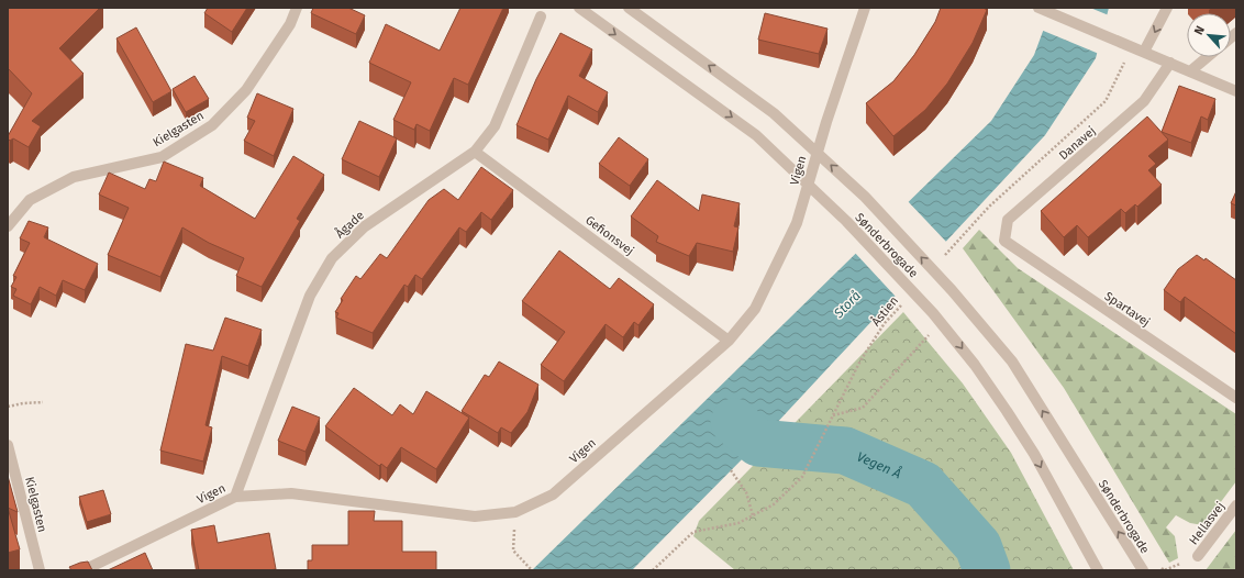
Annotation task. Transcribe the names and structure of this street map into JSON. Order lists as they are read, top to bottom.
{
  "streets": {
    "street": [
      "Kielgasten",
      "Danavej",
      "Vigen",
      "Ågade",
      "Gefionsvej",
      "Sønderbrogade",
      "Spartavej",
      "Hellasvej"
    ],
    "path": ["Åstien"]
  },
  "crossings": [
    ["Danavej", "Spartavej"],
    ["Vigen", "Ågade"],
    ["Vigen", "Gefionsvej"],
    ["Vigen", "Sønderbrogade"],
    ["Ågade", "Gefionsvej"]
  ],
  "water": ["Storå", "Vegen Å"],
  "north": "top left"
}
